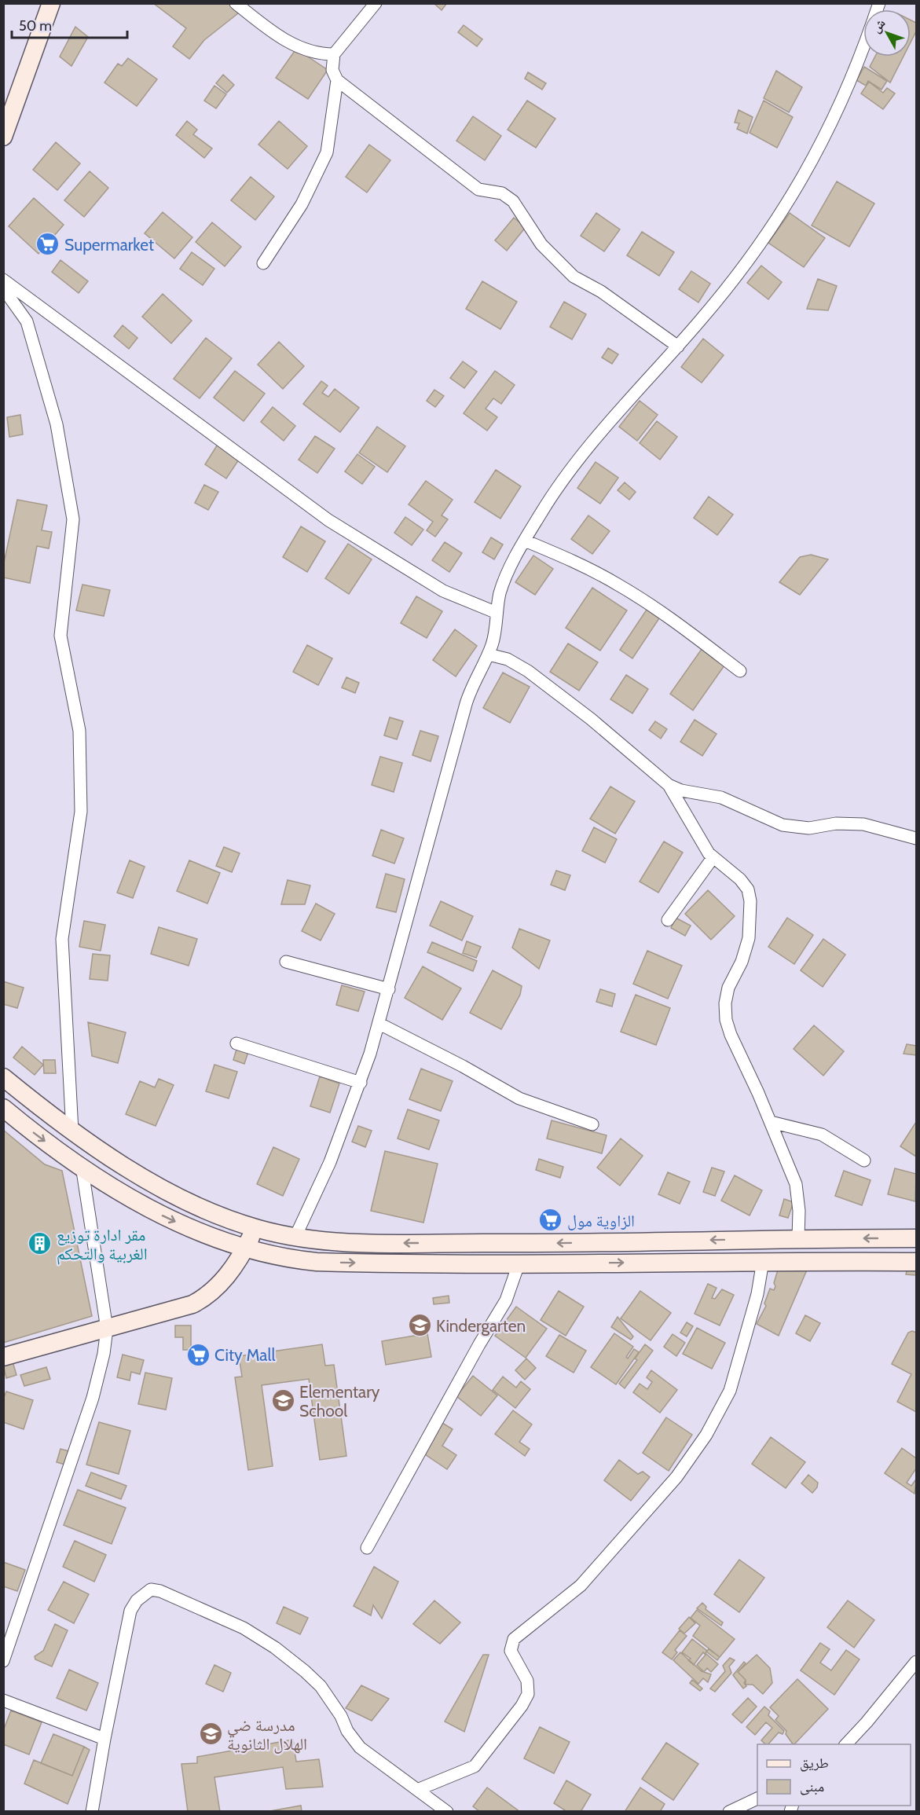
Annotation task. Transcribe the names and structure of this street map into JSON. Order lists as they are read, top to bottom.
{
  "places": {
    "supermarket": ["Supermarket", "الزاوية مول", "City Mall"],
    "building": ["مقر ادارة توزيع الغربية والتحكم"],
    "school or university": ["Kindergarten", "Elementary School", "مدرسة ضي الهلال الثانوية"]
  },
  "legend": ["طريق", "مبنى"],
  "scale_bar": "50 m",
  "north": "top left"
}
